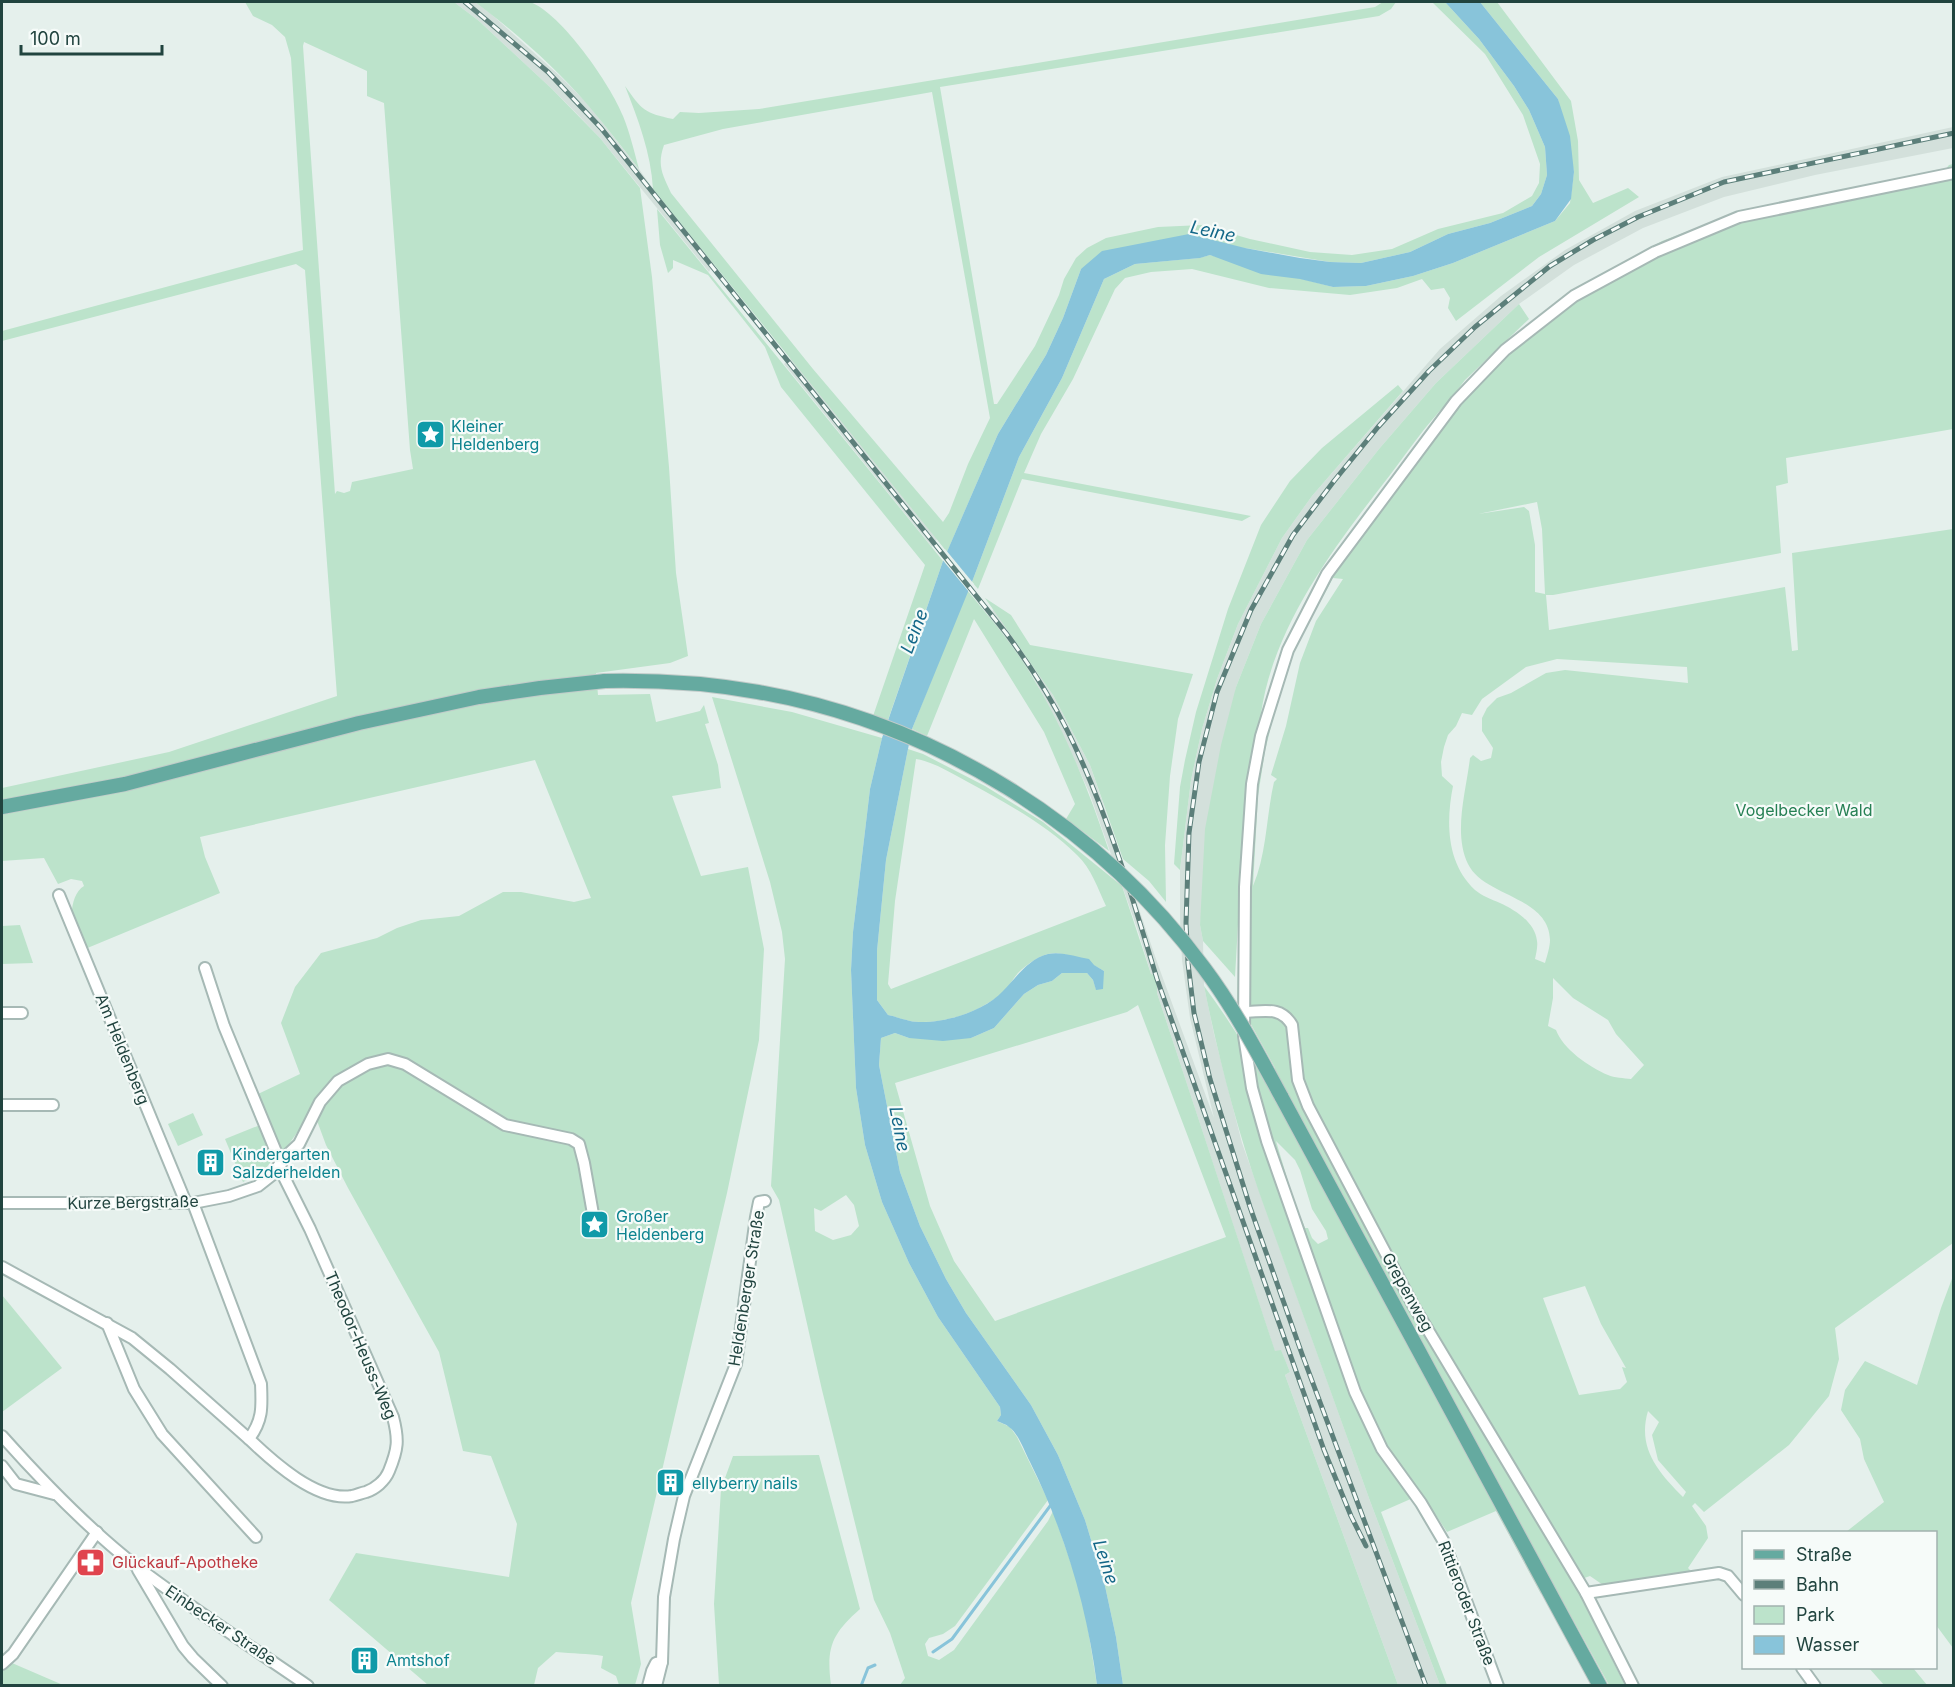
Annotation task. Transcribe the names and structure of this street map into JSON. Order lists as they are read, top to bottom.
{
  "streets": {
    "street": [
      "Am Heldenberg",
      "Kurze Bergstraße",
      "Heldenberger Straße",
      "Grepenweg",
      "Theodor-Heuss-Weg",
      "Rittieroder Straße",
      "Einbecker Straße"
    ]
  },
  "crossings": [
    ["Am Heldenberg", "Kurze Bergstraße"],
    ["Kurze Bergstraße", "Theodor-Heuss-Weg"],
    ["Grepenweg", "Rittieroder Straße"]
  ],
  "water": ["Leine"],
  "parks": ["Vogelbecker Wald"],
  "places": {
    "place": ["Kleiner Heldenberg", "Großer Heldenberg"],
    "building": ["Kindergarten Salzderhelden", "ellyberry nails", "Amtshof"],
    "pharmacy": ["Glückauf-Apotheke"]
  },
  "legend": [
    "Straße",
    "Bahn",
    "Park",
    "Wasser"
  ],
  "scale_bar": "100 m"
}
